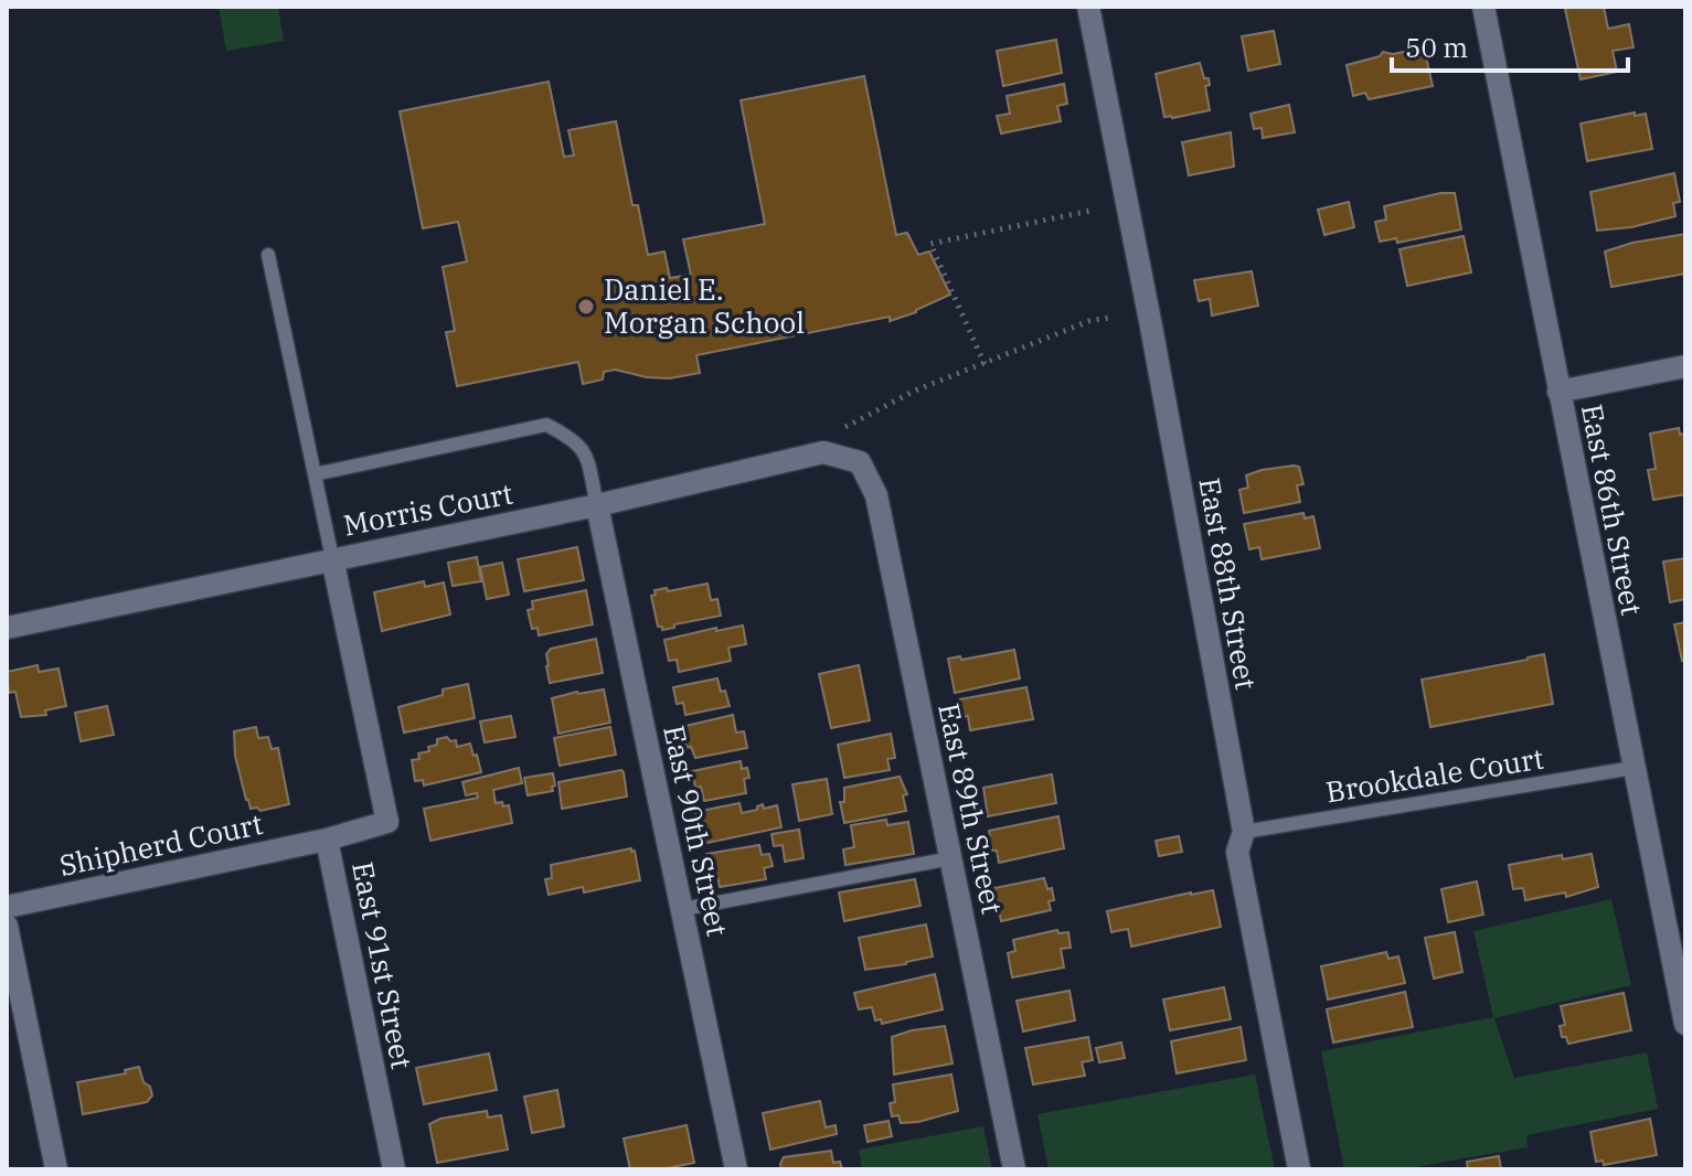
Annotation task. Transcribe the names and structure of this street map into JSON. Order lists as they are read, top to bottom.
{
  "streets": {
    "street": [
      "Morris Court",
      "East 86th Street",
      "East 88th Street",
      "East 89th Street",
      "East 90th Street",
      "Shipherd Court",
      "East 91st Street"
    ],
    "lane": ["Brookdale Court"]
  },
  "crossings": [
    ["Morris Court", "East 89th Street"],
    ["Morris Court", "East 90th Street"],
    ["Morris Court", "East 91st Street"],
    ["East 86th Street", "Brookdale Court"],
    ["East 88th Street", "Brookdale Court"],
    ["Shipherd Court", "East 91st Street"]
  ],
  "places": ["Daniel E. Morgan School"],
  "scale_bar": "50 m"
}
